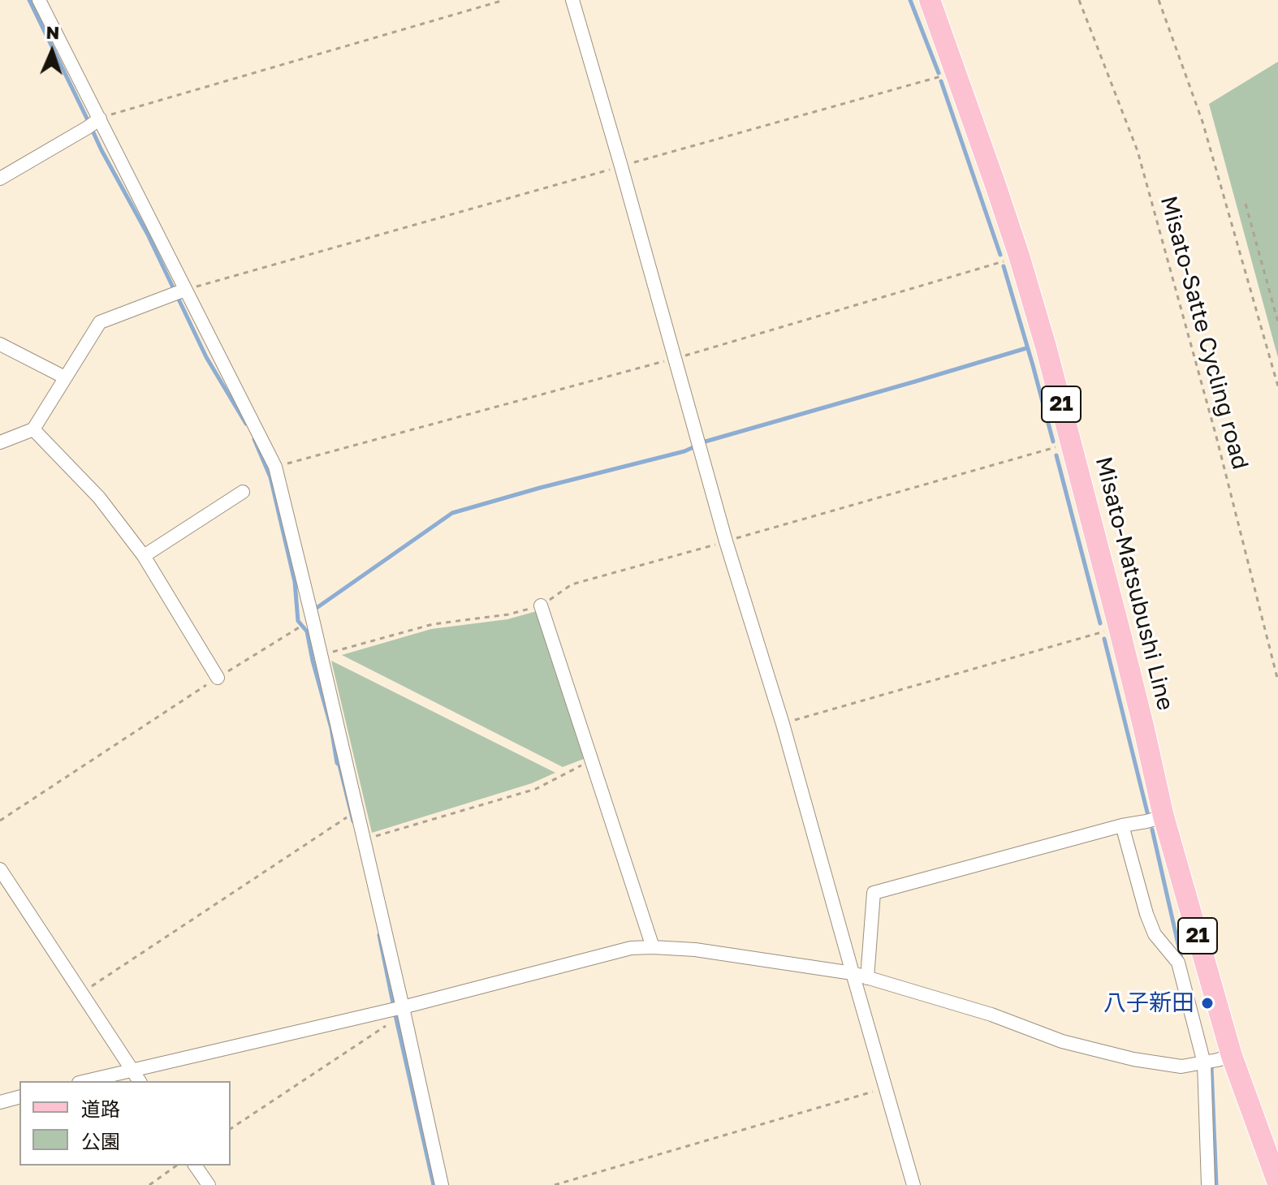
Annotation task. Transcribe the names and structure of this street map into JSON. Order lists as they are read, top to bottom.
{
  "streets": {
    "main road": ["21", "Misato-Matsubushi Line"],
    "path": ["Misato-Satte Cycling road"]
  },
  "places": ["八子新田"],
  "legend": ["道路", "公園"],
  "north": "top"
}
